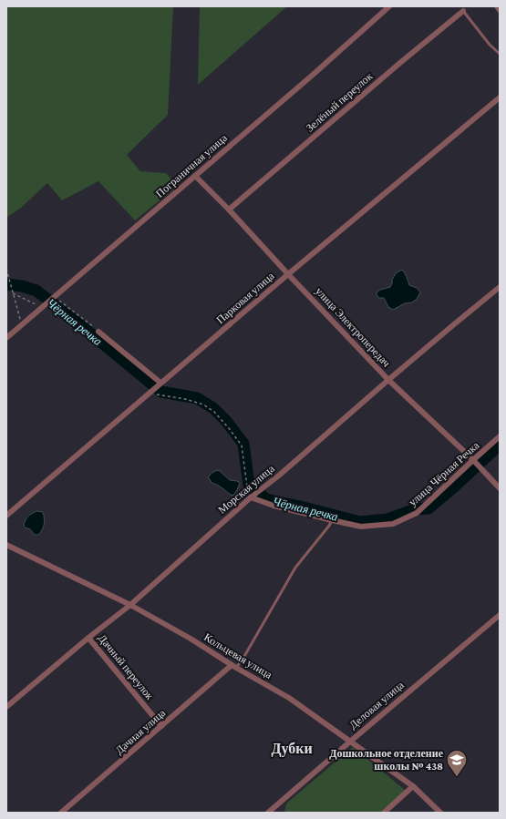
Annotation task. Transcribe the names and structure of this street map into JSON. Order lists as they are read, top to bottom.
{
  "streets": {
    "street": [
      "Зелёный переулок",
      "Пограничная улица",
      "Парковая улица",
      "улица Электропередач",
      "улица Чёрная Речка",
      "Морская улица",
      "Кольцевая улица",
      "Дачный переулок",
      "Деловая улица",
      "Дачная улица"
    ]
  },
  "crossings": [
    ["Зелёный переулок", "улица Электропередач"],
    ["Пограничная улица", "улица Электропередач"],
    ["Парковая улица", "улица Электропередач"],
    ["улица Электропередач", "улица Чёрная Речка"],
    ["улица Электропередач", "Морская улица"],
    ["улица Чёрная Речка", "Морская улица"],
    ["Морская улица", "Кольцевая улица"],
    ["Морская улица", "Дачный переулок"],
    ["Кольцевая улица", "Деловая улица"],
    ["Кольцевая улица", "Дачная улица"],
    ["Дачный переулок", "Дачная улица"]
  ],
  "districts": ["Дубки"],
  "water": ["Чёрная речка"],
  "places": {
    "school or university": ["Дошкольное отделение школы № 438"]
  }
}
